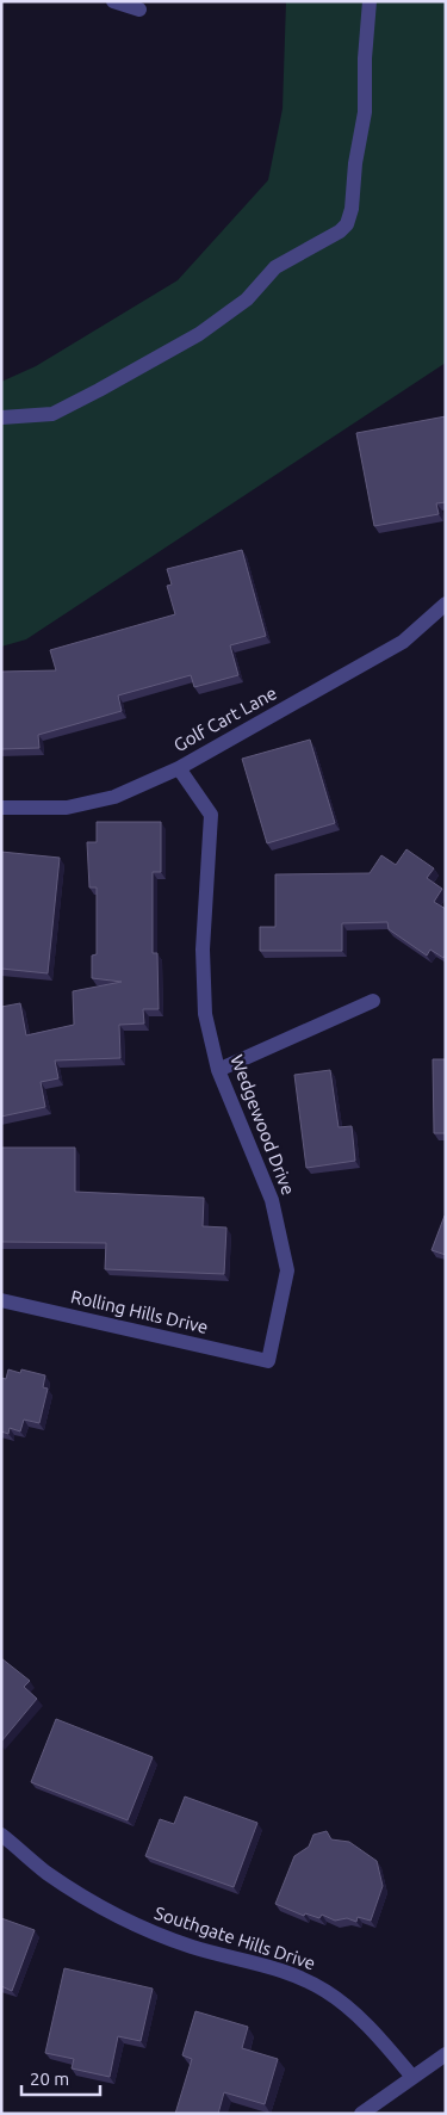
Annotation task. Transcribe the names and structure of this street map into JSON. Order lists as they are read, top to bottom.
{
  "streets": {
    "street": [
      "Golf Cart Lane",
      "Wedgewood Drive",
      "Rolling Hills Drive",
      "Southgate Hills Drive"
    ]
  },
  "crossings": [
    ["Golf Cart Lane", "Wedgewood Drive"],
    ["Wedgewood Drive", "Rolling Hills Drive"]
  ],
  "scale_bar": "20 m"
}
